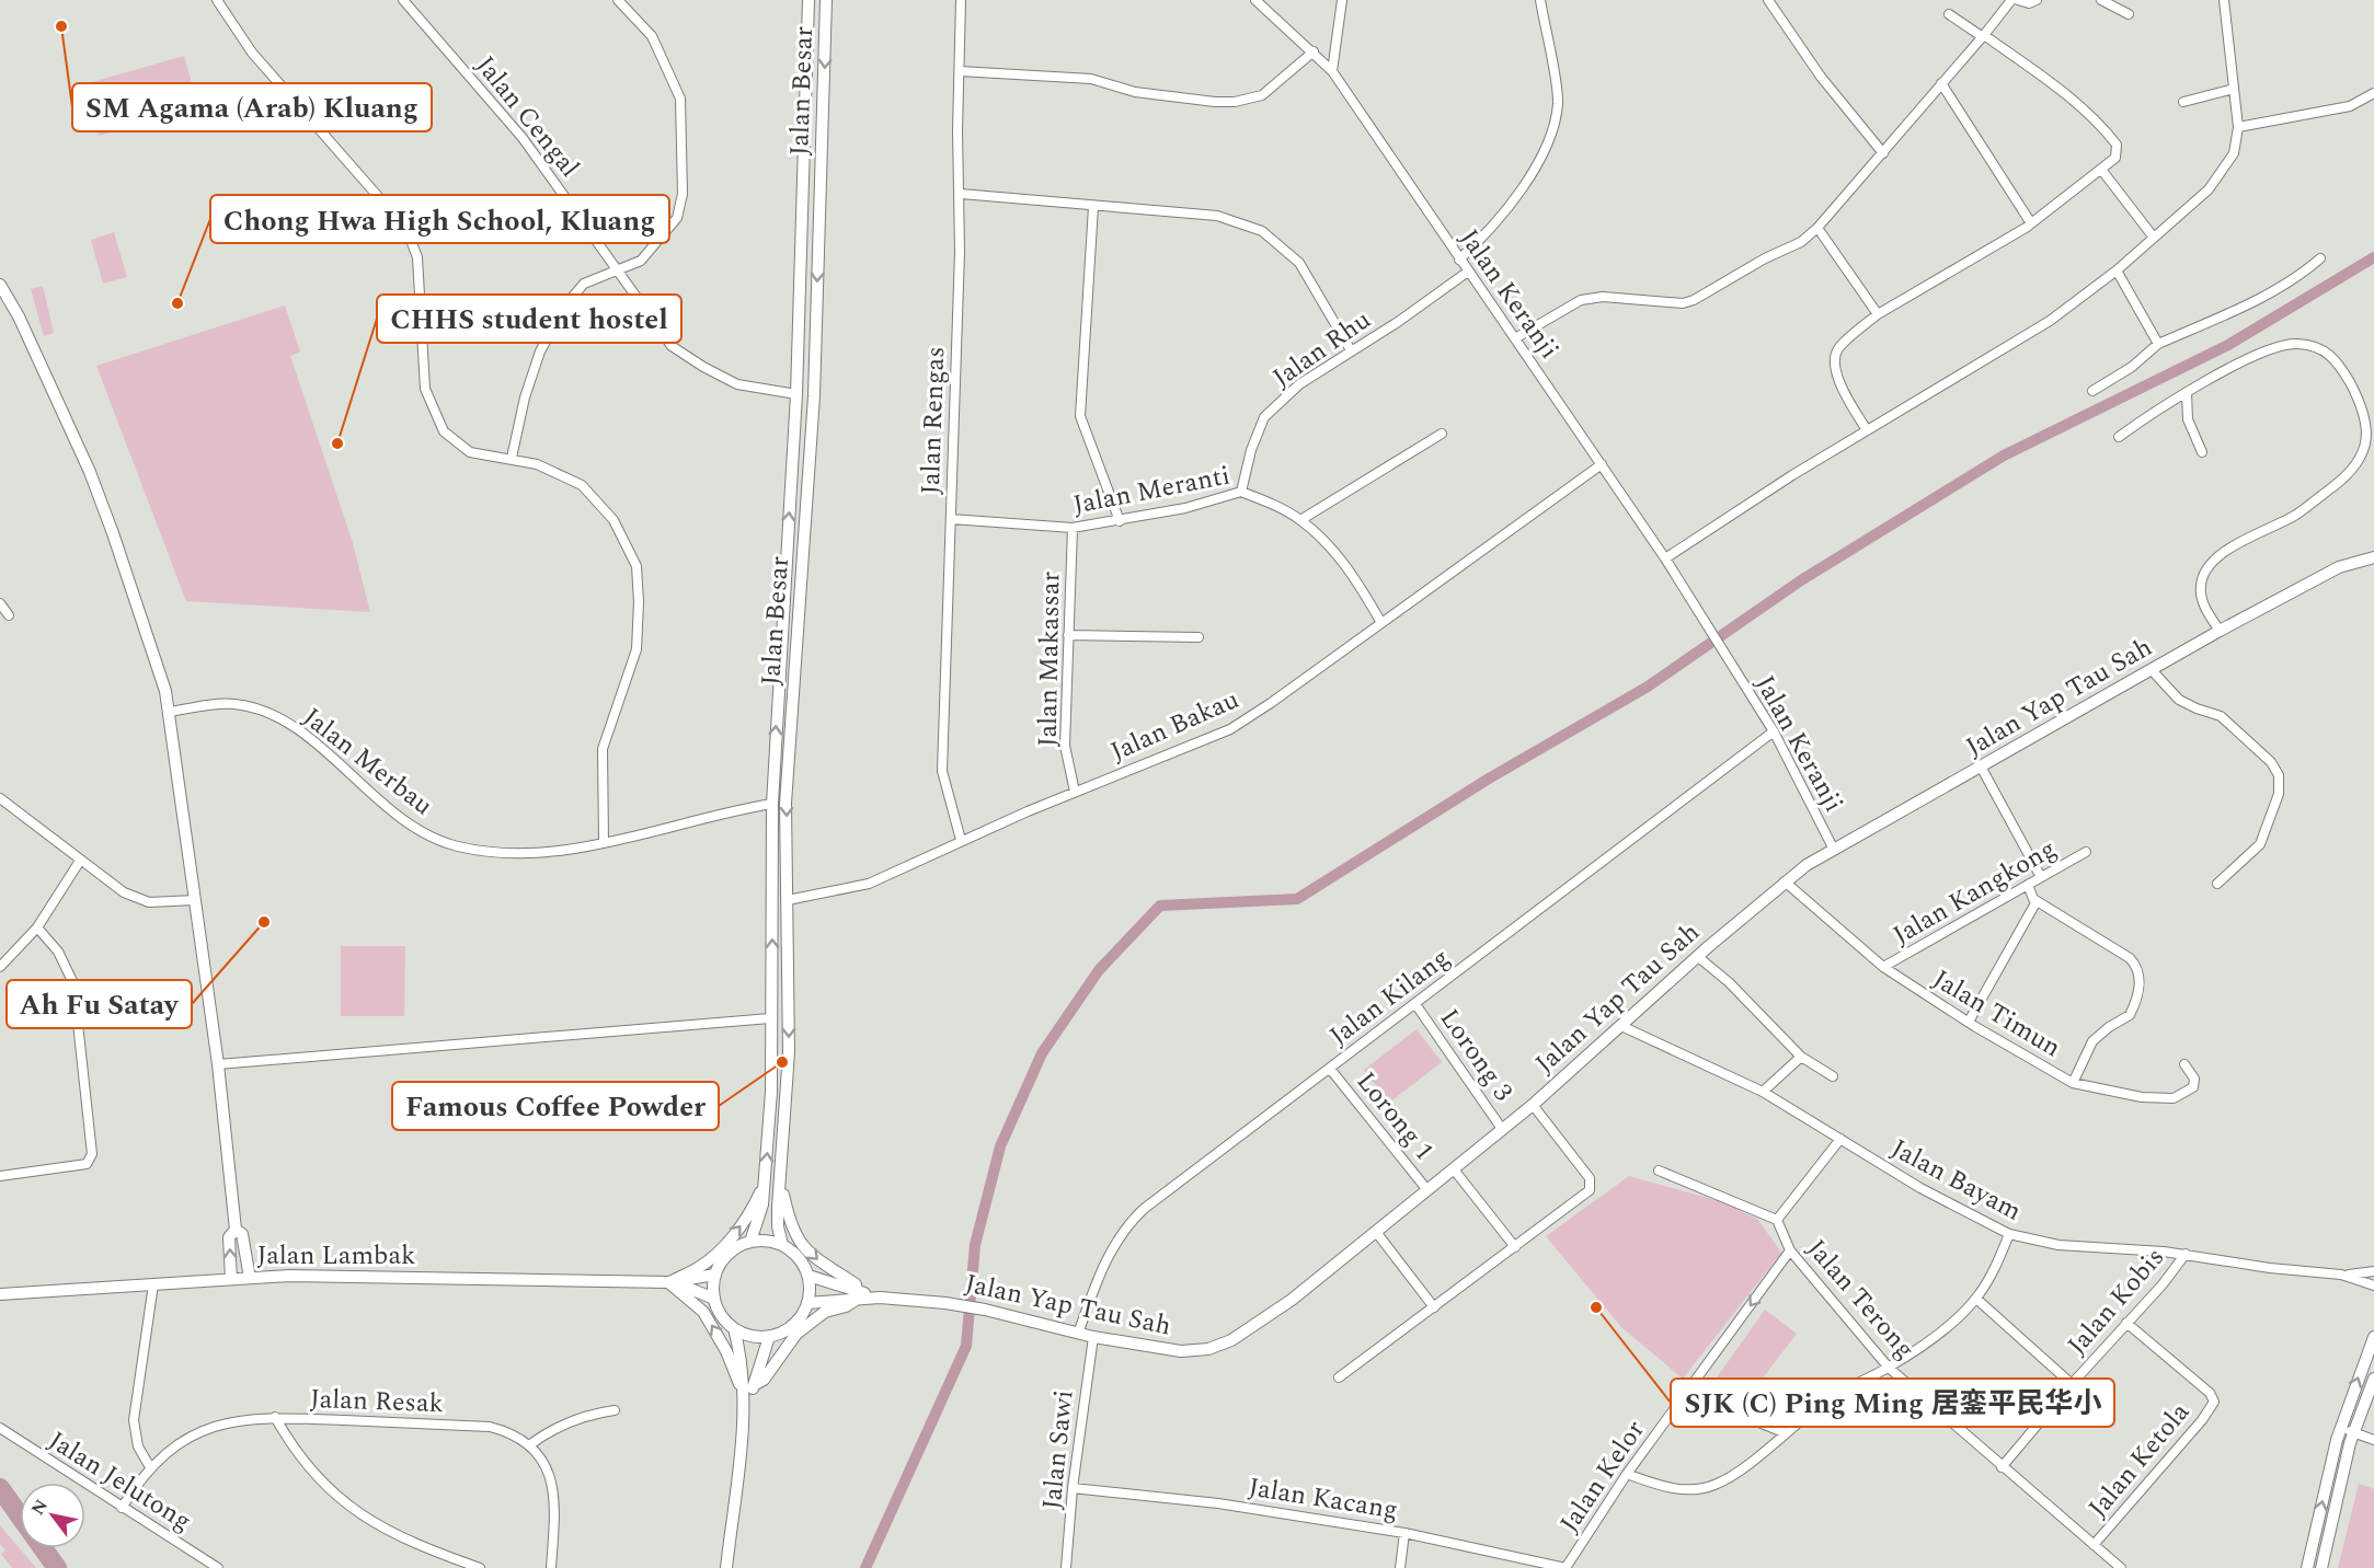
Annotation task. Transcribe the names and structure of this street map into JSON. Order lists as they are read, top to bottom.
{
  "streets": {
    "street": [
      "Jalan Besar",
      "Jalan Cengal",
      "Jalan Keranji",
      "Jalan Rhu",
      "Jalan Rengas",
      "Jalan Meranti",
      "Jalan Makassar",
      "Jalan Yap Tau Sah",
      "Jalan Bakau",
      "Jalan Merbau",
      "Jalan Kangkong",
      "Jalan Kilang",
      "Jalan Timun",
      "Lorong 3",
      "Lorong 1",
      "Jalan Bayam",
      "Jalan Lambak",
      "Jalan Terong",
      "Jalan Kobis",
      "Jalan Resak",
      "Jalan Sawi",
      "Jalan Ketola",
      "Jalan Kelor",
      "Jalan Jelutong",
      "Jalan Kacang"
    ]
  },
  "crossings": [
    ["Jalan Besar", "Jalan Cengal"],
    ["Jalan Besar", "Jalan Yap Tau Sah"],
    ["Jalan Besar", "Jalan Bakau"],
    ["Jalan Besar", "Jalan Merbau"],
    ["Jalan Keranji", "Jalan Rhu"],
    ["Jalan Keranji", "Jalan Yap Tau Sah"],
    ["Jalan Keranji", "Jalan Bakau"],
    ["Jalan Keranji", "Jalan Kilang"],
    ["Jalan Rhu", "Jalan Meranti"],
    ["Jalan Rengas", "Jalan Meranti"],
    ["Jalan Rengas", "Jalan Bakau"],
    ["Jalan Meranti", "Jalan Makassar"],
    ["Jalan Meranti", "Jalan Bakau"],
    ["Jalan Makassar", "Jalan Bakau"],
    ["Jalan Yap Tau Sah", "Jalan Kilang"],
    ["Jalan Yap Tau Sah", "Jalan Timun"],
    ["Jalan Yap Tau Sah", "Lorong 3"],
    ["Jalan Yap Tau Sah", "Lorong 1"],
    ["Jalan Yap Tau Sah", "Jalan Bayam"],
    ["Jalan Yap Tau Sah", "Jalan Sawi"],
    ["Jalan Kangkong", "Jalan Timun"],
    ["Jalan Kilang", "Lorong 3"],
    ["Jalan Kilang", "Lorong 1"],
    ["Jalan Bayam", "Jalan Kobis"],
    ["Jalan Terong", "Jalan Kobis"],
    ["Jalan Terong", "Jalan Ketola"],
    ["Jalan Terong", "Jalan Kelor"],
    ["Jalan Kobis", "Jalan Ketola"],
    ["Jalan Resak", "Jalan Jelutong"],
    ["Jalan Sawi", "Jalan Kacang"],
    ["Jalan Kelor", "Jalan Kacang"]
  ],
  "one_way": ["Jalan Kelor"],
  "places": [
    "SM Agama (Arab) Kluang",
    "Chong Hwa High School, Kluang",
    "CHHS student hostel",
    "Ah Fu Satay",
    "Famous Coffee Powder",
    "SJK (C) Ping Ming 居銮平民华小"
  ],
  "north": "top left"
}
